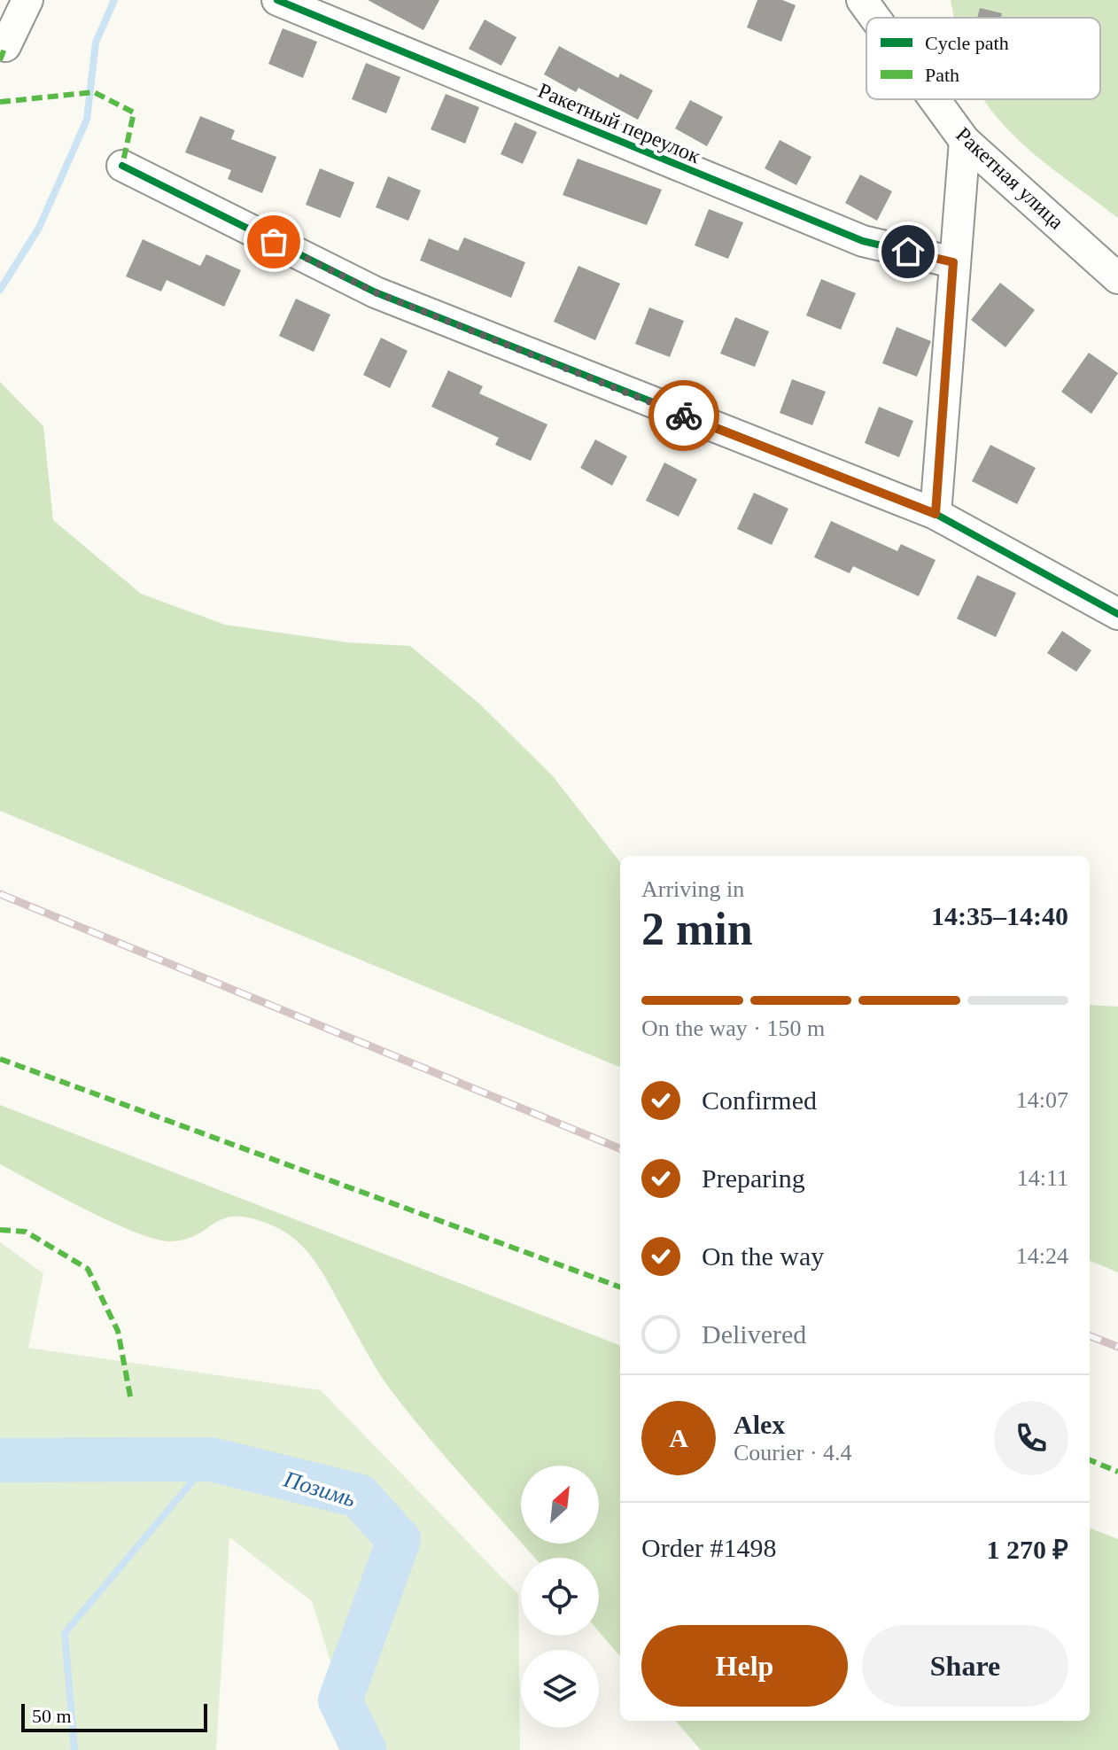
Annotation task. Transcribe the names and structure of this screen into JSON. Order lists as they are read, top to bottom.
{
  "streets": {
    "street": ["Ракетный переулок", "Ракетная улица"]
  },
  "water": ["Позимь"],
  "legend": ["Cycle path", "Path"],
  "scale_bar": "50 m",
  "north": "top right",
  "page": {
    "heading": ["2 min", "Arriving in", "14:35–14:40"],
    "panel": [
      "Alex",
      "Courier · 4.4",
      "Order #1498",
      "1 270 ₽"
    ],
    "bar": "On the way · 150 m",
    "list": [
      ["Confirmed", "14:07"],
      ["Preparing", "14:11"],
      ["On the way", "14:24"],
      "Delivered"
    ],
    "round": "A",
    "buttons": ["Help", "Share"],
    "scale": "50 m"
  }
}
